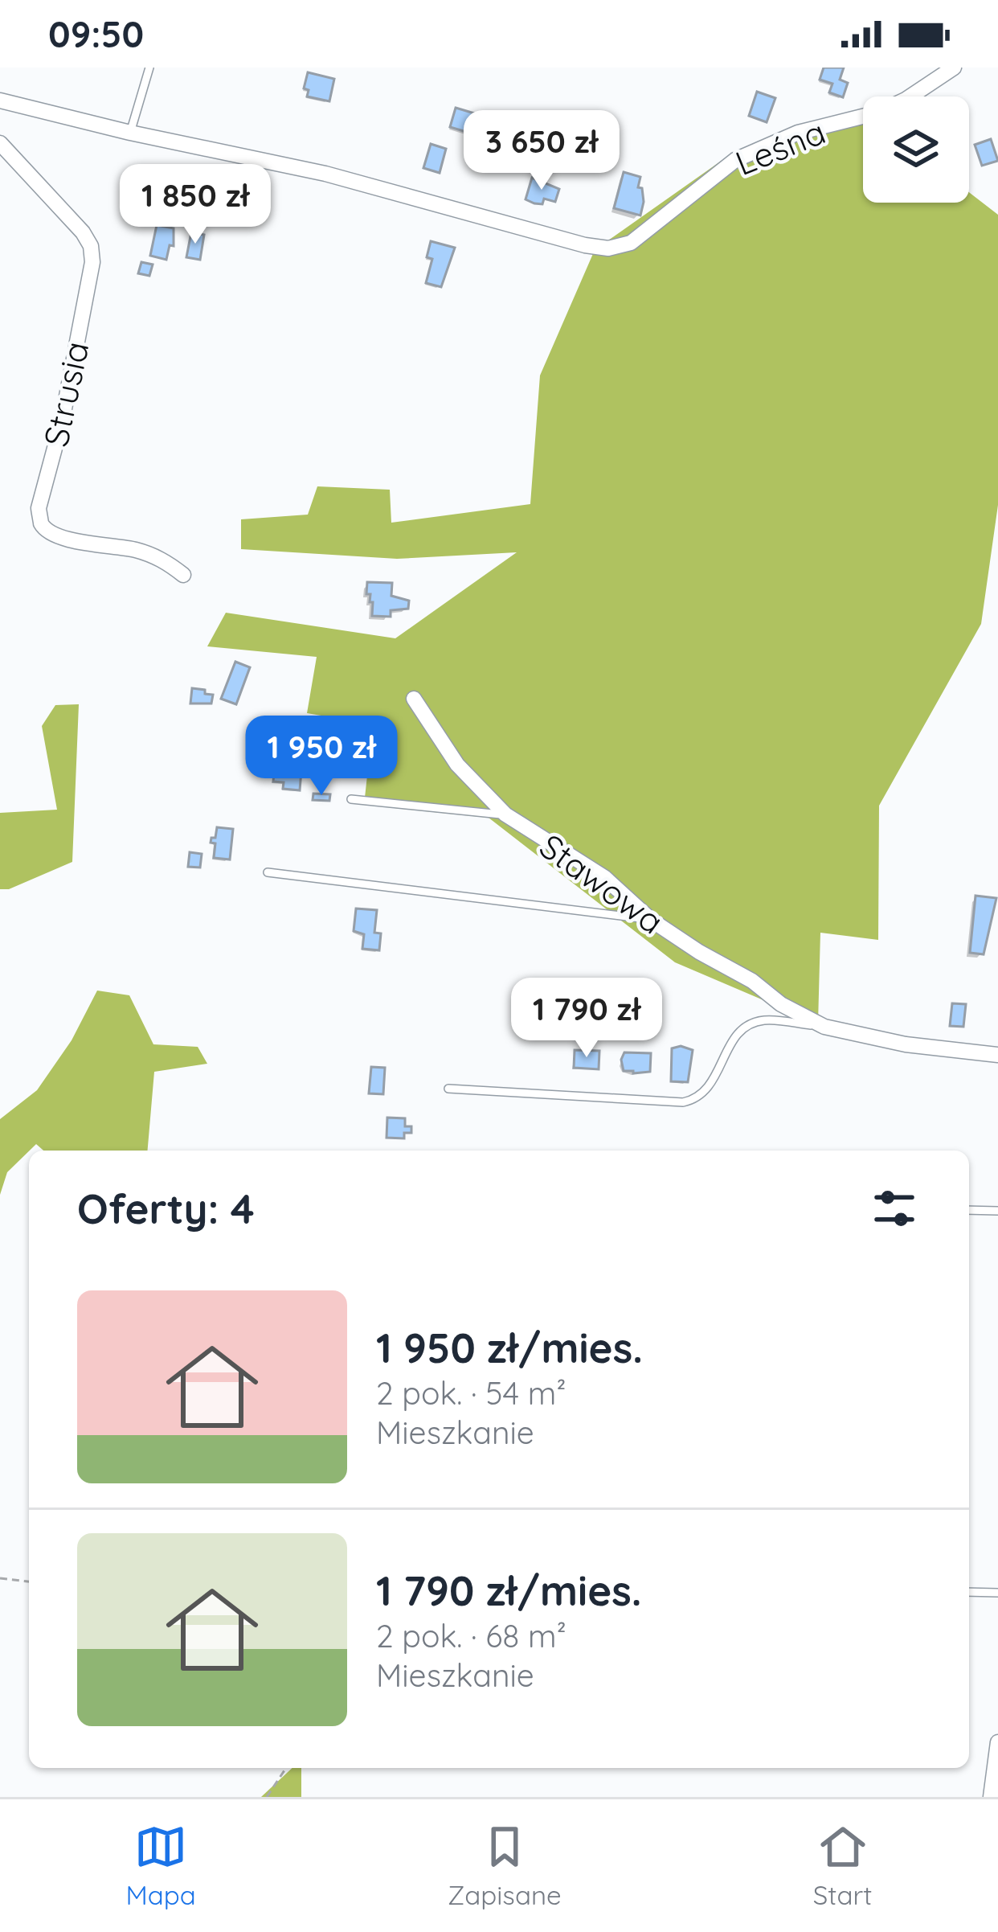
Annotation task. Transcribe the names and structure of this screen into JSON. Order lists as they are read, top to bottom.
{
  "streets": {
    "street": ["Leśna", "Strusia", "Stawowa"]
  },
  "page": {
    "status": "09:50",
    "price": [
      "3 650 zł",
      "1 850 zł",
      "1 950 zł",
      "1 790 zł"
    ],
    "heading": "Oferty: 4",
    "list": [
      {
        "name": "1 950 zł/mies.",
        "note": "2 pok. · 54 m² · Mieszkanie"
      },
      {
        "name": "1 790 zł/mies.",
        "note": "2 pok. · 68 m² · Mieszkanie"
      }
    ],
    "tabs": ["Mapa", "Zapisane", "Start"]
  }
}
